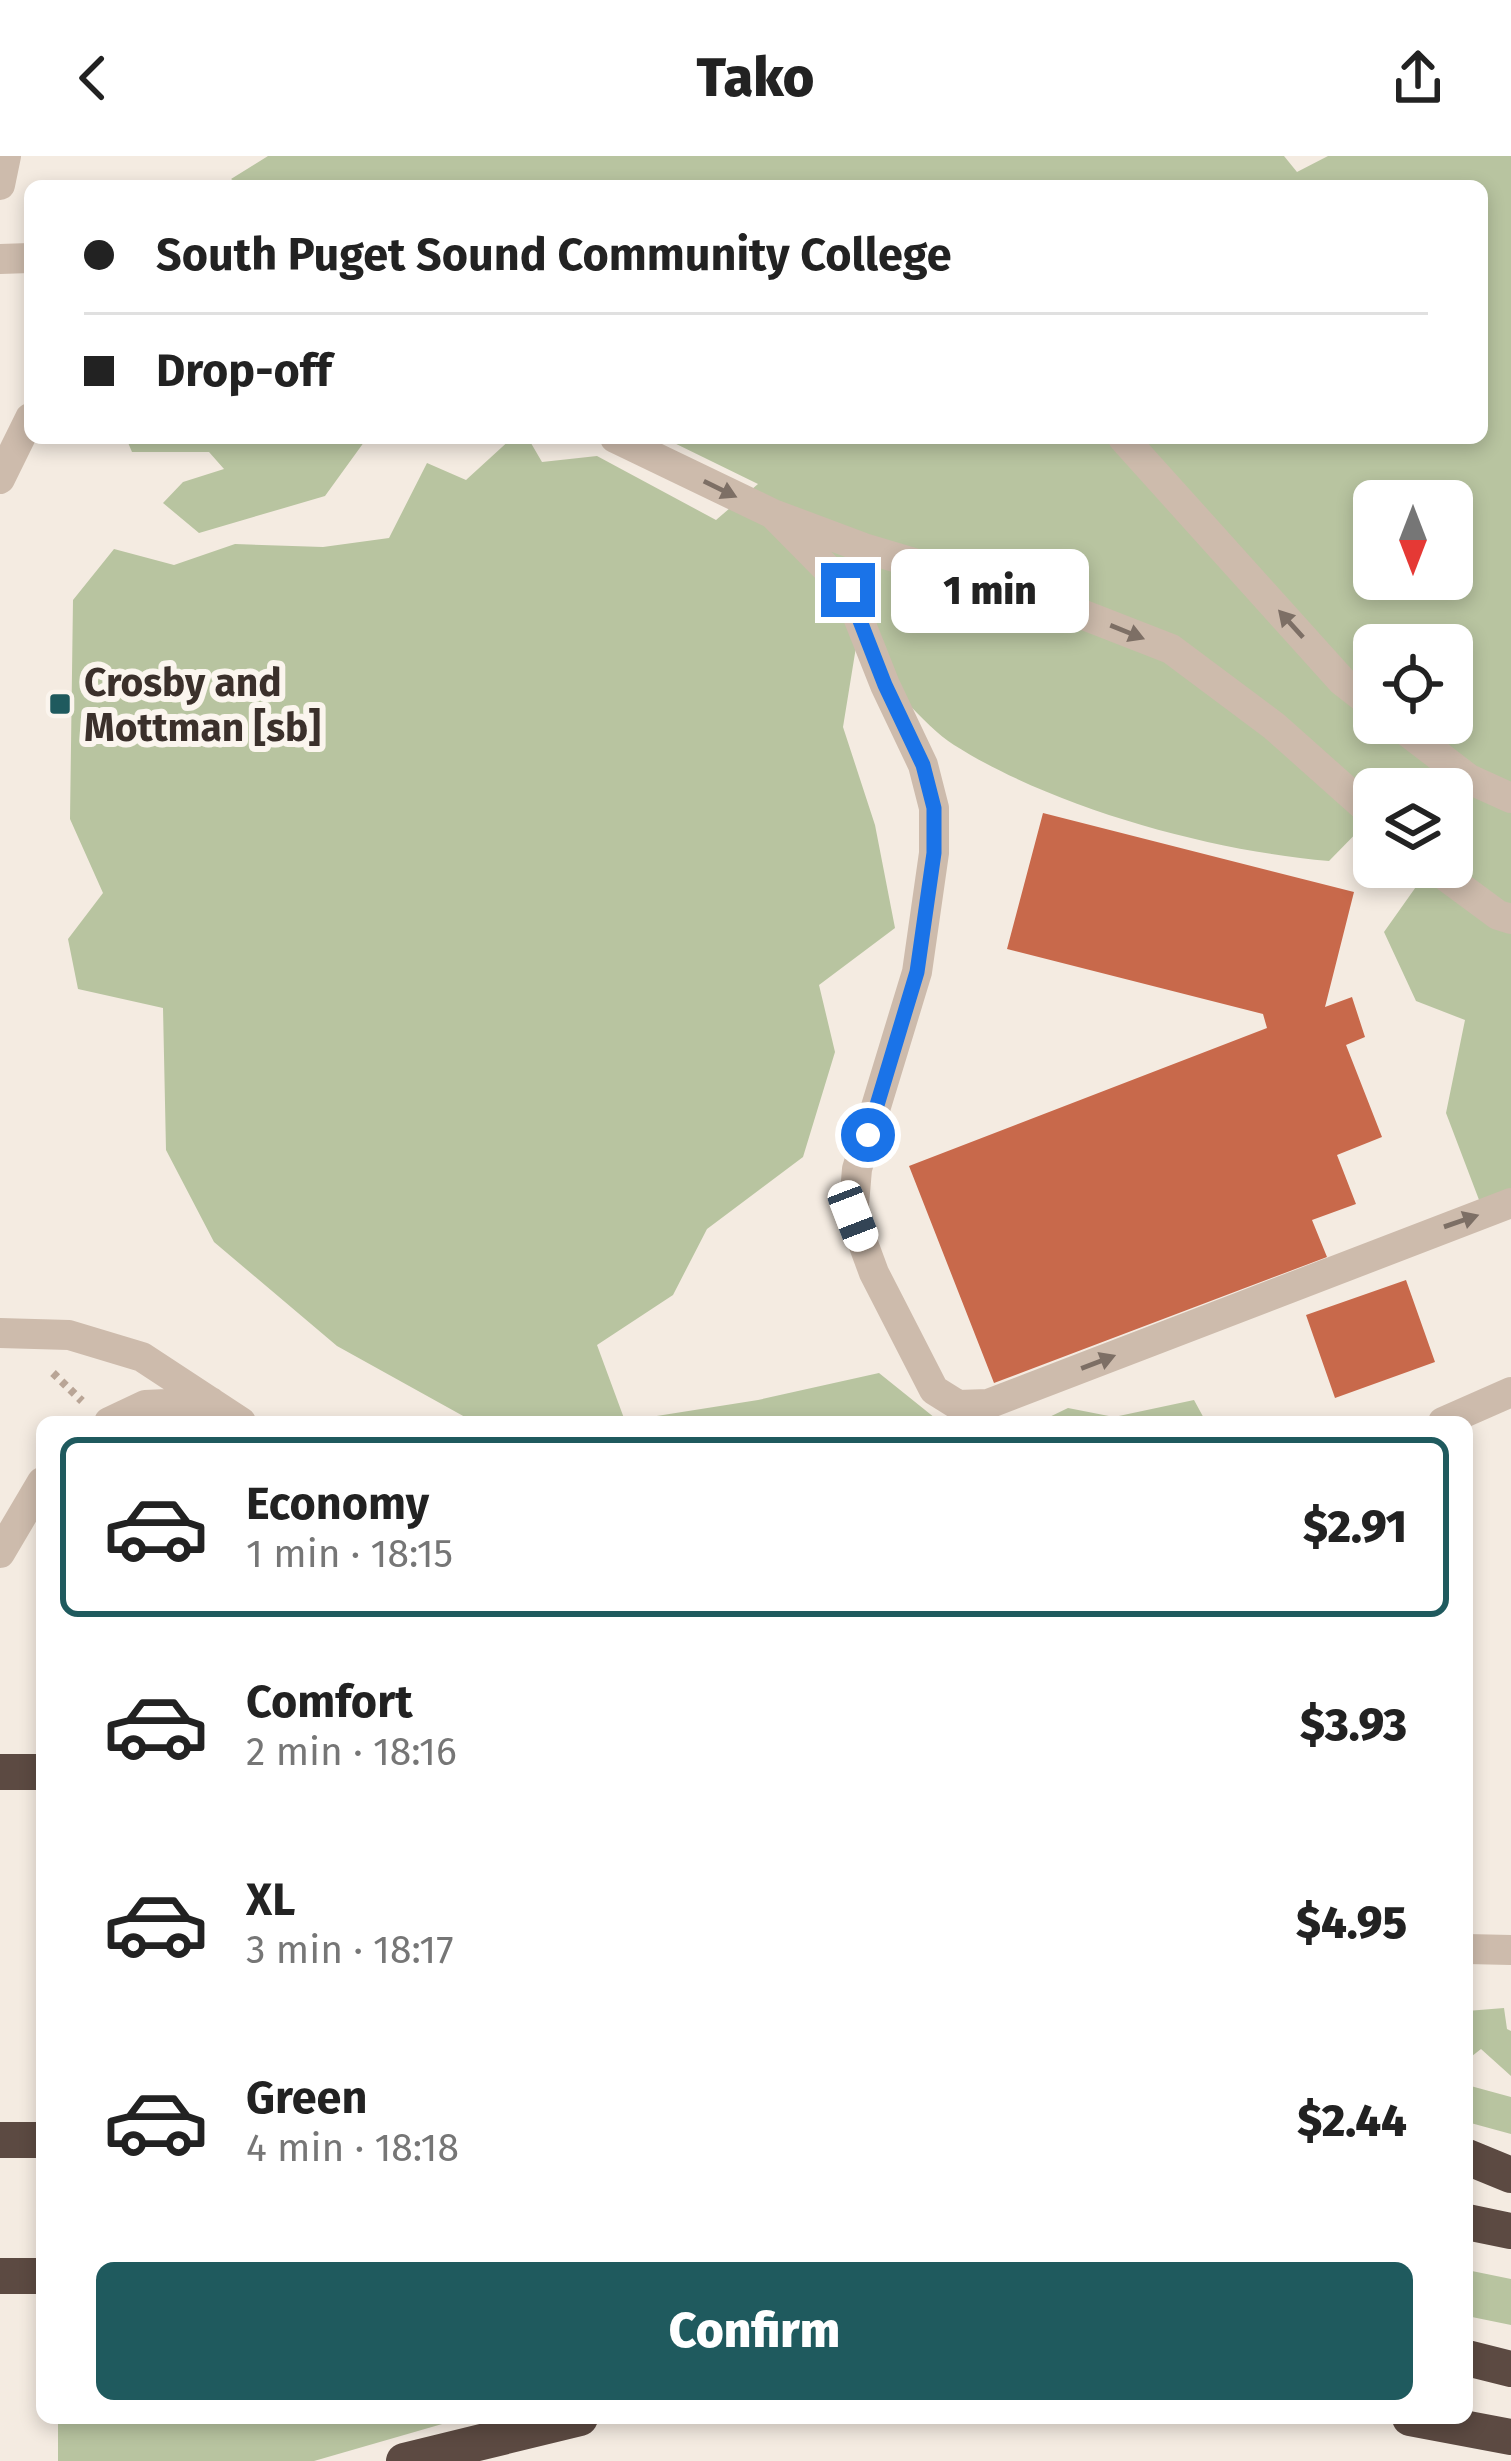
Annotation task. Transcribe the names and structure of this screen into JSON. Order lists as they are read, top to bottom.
{
  "places": {
    "transit": ["Crosby and Mottman [sb]"]
  },
  "north": "bottom",
  "page": {
    "header": "Tako",
    "banner": ["South Puget Sound Community College", "Drop-off"],
    "bubble": "1 min",
    "list": [
      {
        "name": "Economy",
        "note": "1 min · 18:15",
        "value": "$2.91"
      },
      {
        "name": "Comfort",
        "note": "2 min · 18:16",
        "value": "$3.93"
      },
      {
        "name": "XL",
        "note": "3 min · 18:17",
        "value": "$4.95"
      },
      {
        "name": "Green",
        "note": "4 min · 18:18",
        "value": "$2.44"
      }
    ],
    "buttons": "Confirm"
  }
}
